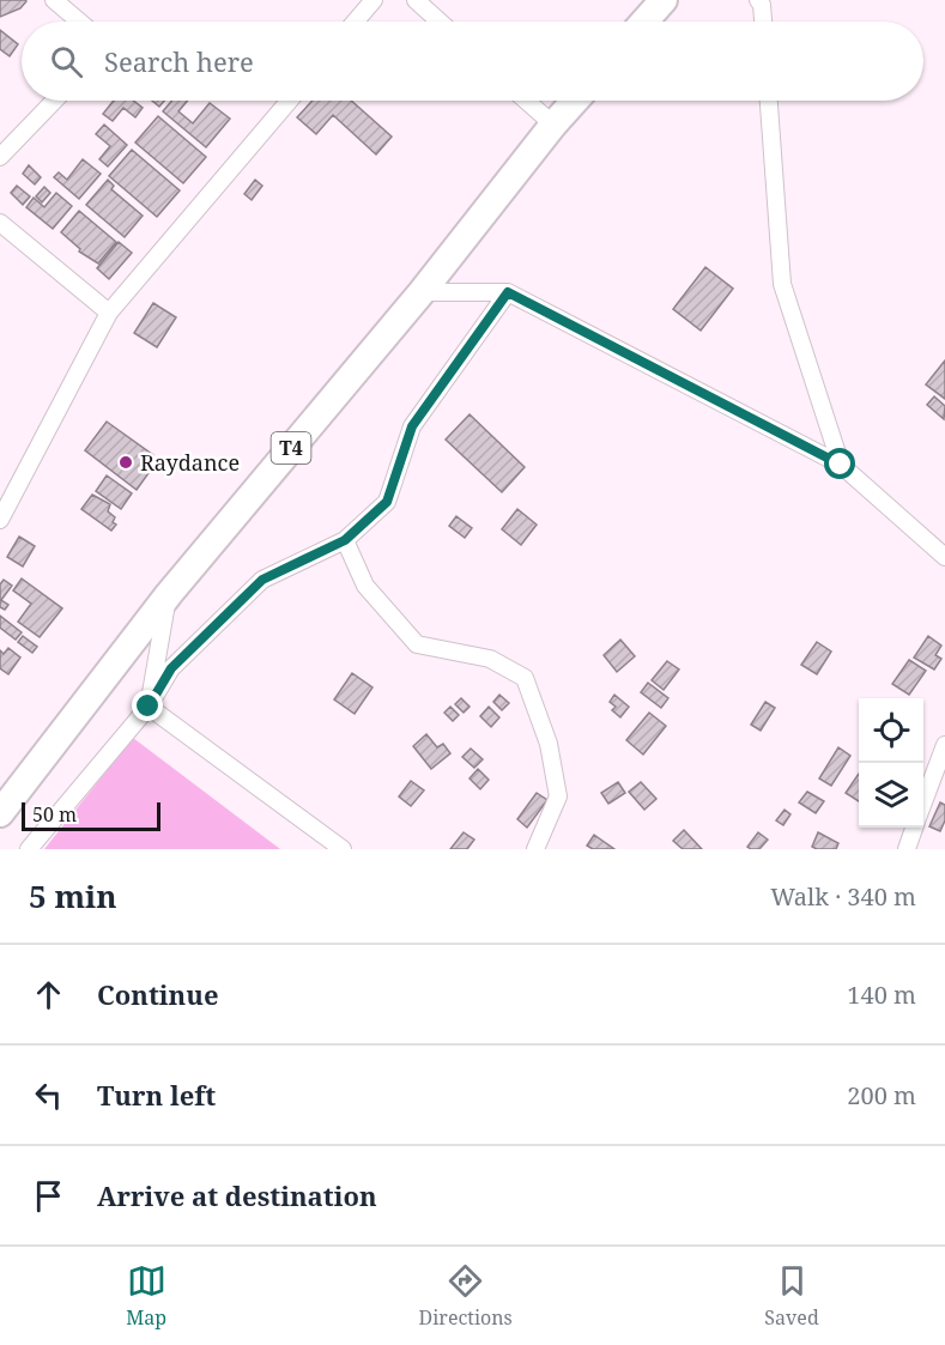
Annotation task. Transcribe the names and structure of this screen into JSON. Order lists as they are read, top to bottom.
{
  "streets": {
    "highway": ["T4"]
  },
  "places": ["Raydance"],
  "scale_bar": "50 m",
  "page": {
    "search": "Search here",
    "scale": "50 m",
    "heading": ["5 min", "Walk · 340 m"],
    "list": [
      ["Continue", "140 m"],
      ["Turn left", "200 m"],
      "Arrive at destination"
    ],
    "nav": ["Map", "Directions", "Saved"]
  }
}
